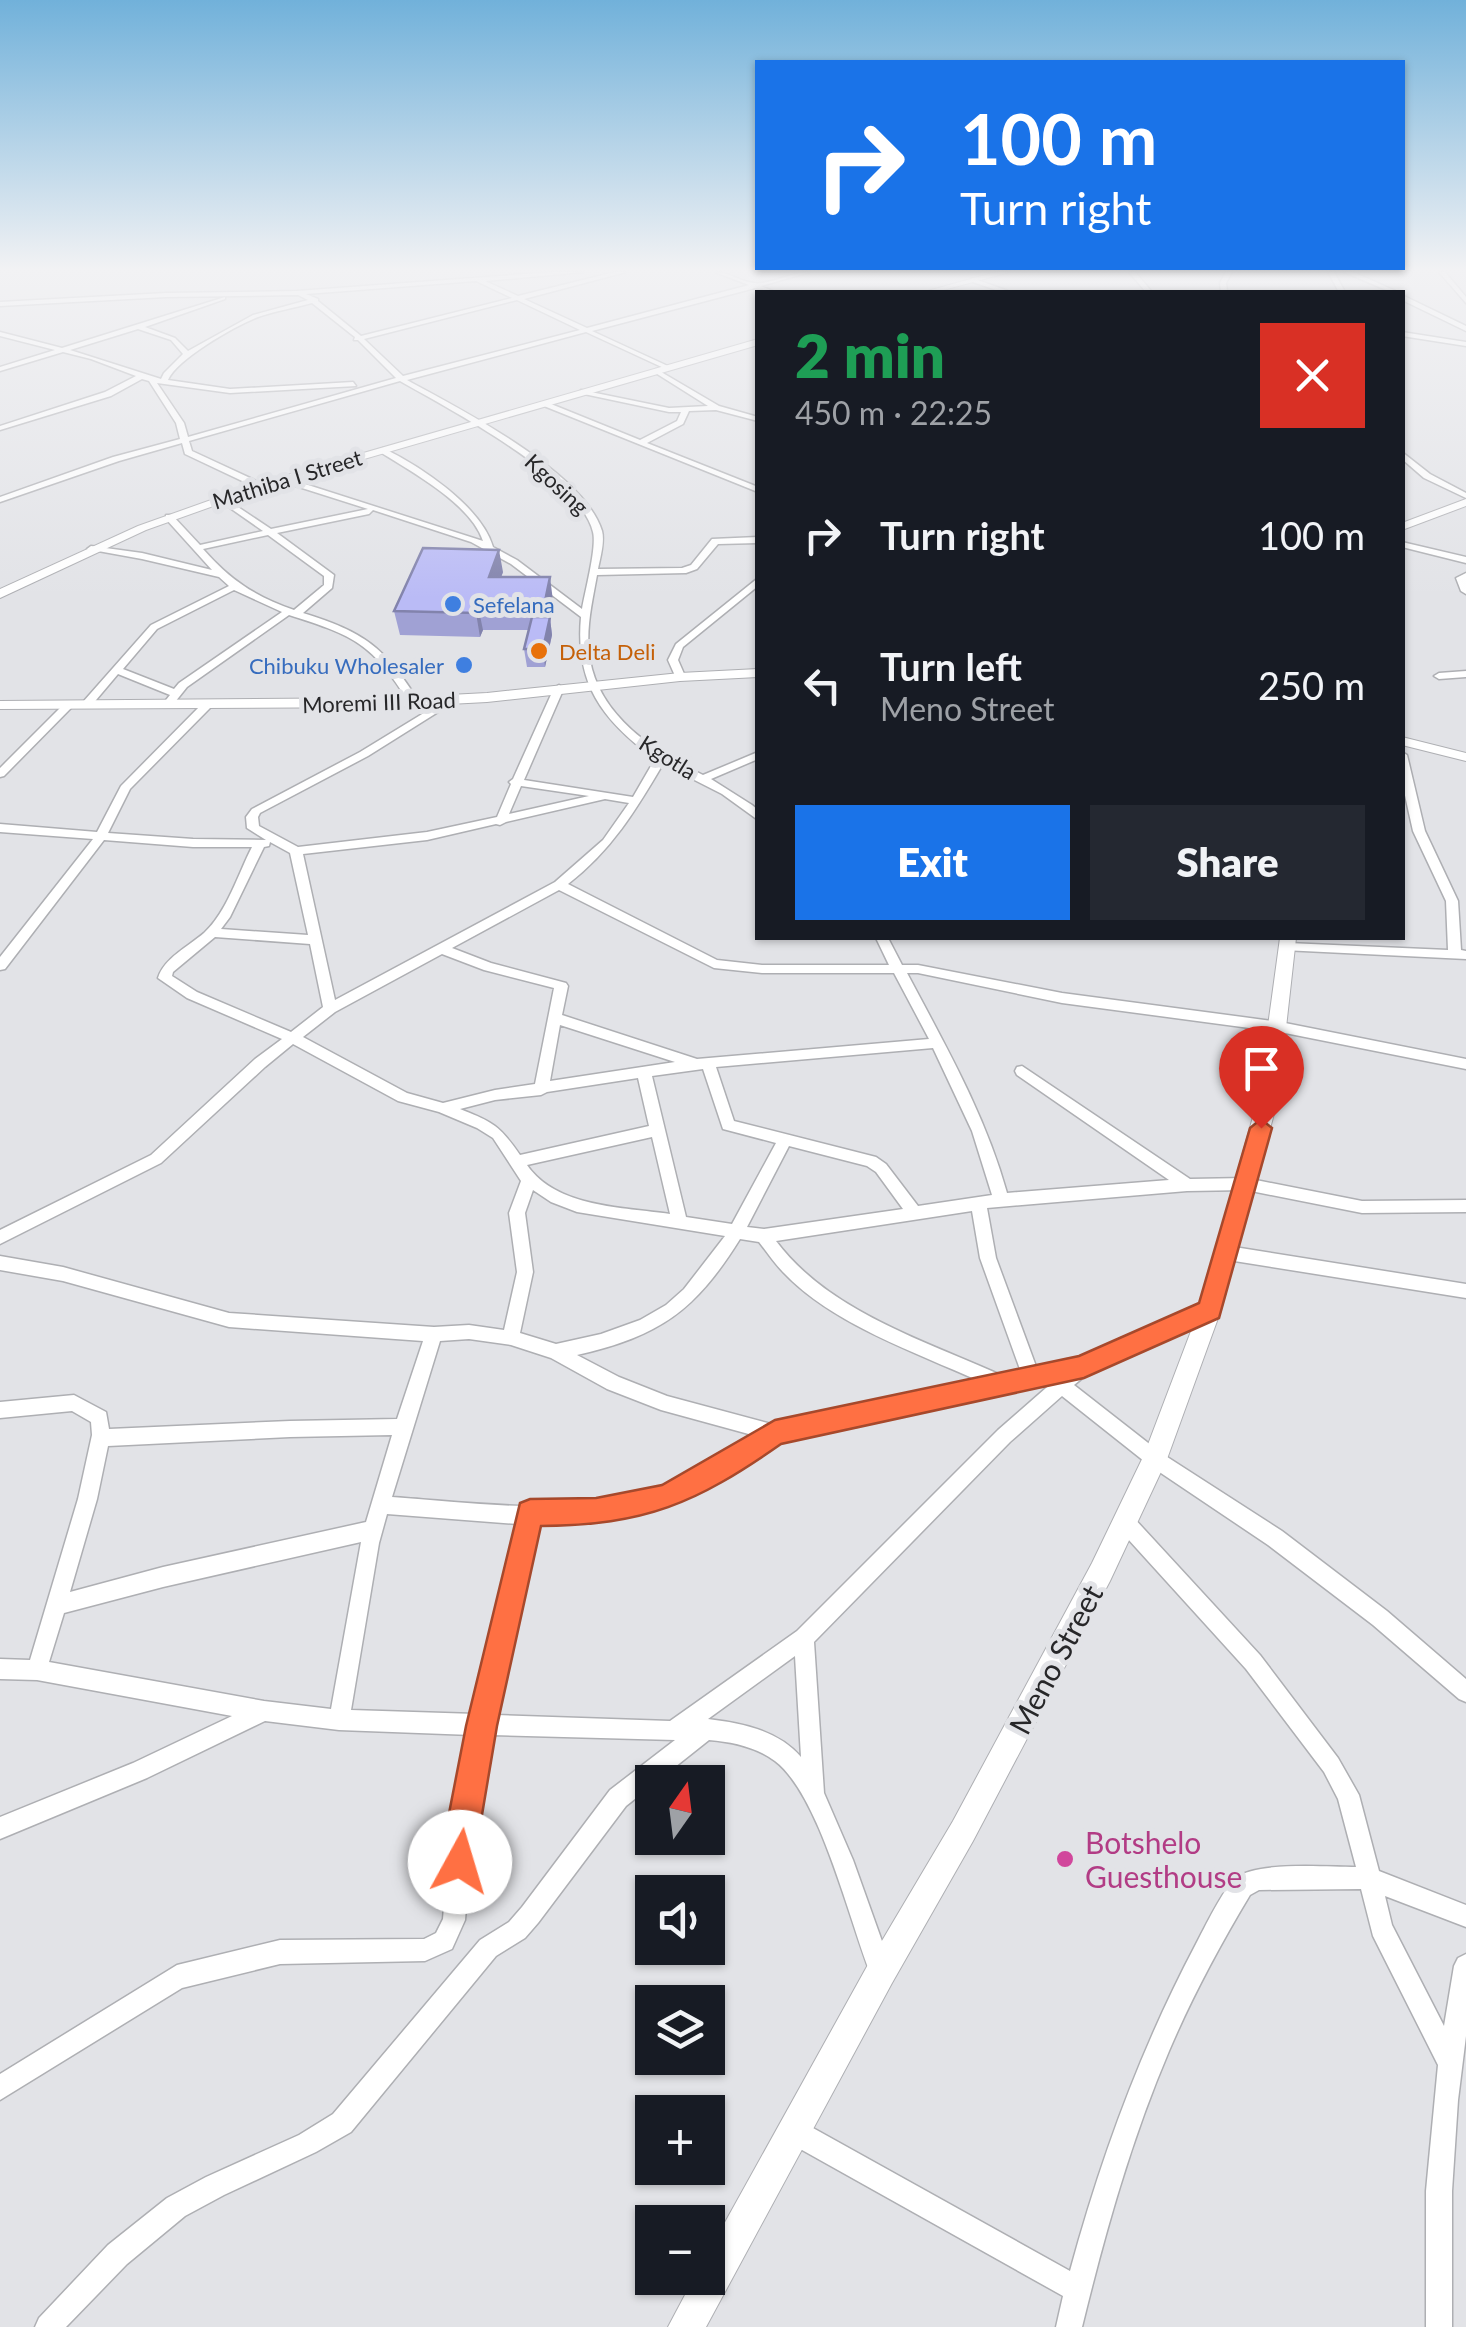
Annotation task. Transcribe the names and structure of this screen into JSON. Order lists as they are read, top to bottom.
{
  "streets": {
    "street": [
      "Mathiba I Street",
      "Kgosing",
      "Moremi III Road",
      "Kgotla",
      "Meno Street"
    ]
  },
  "crossings": [
    ["Mathiba I Street", "Kgosing"],
    ["Kgosing", "Moremi III Road"],
    ["Kgosing", "Kgotla"],
    ["Moremi III Road", "Kgotla"]
  ],
  "places": [
    "Sefelana",
    "Delta Deli",
    "Chibuku Wholesaler",
    "Botshelo Guesthouse"
  ],
  "north": "top",
  "page": {
    "turn": ["100 m", "Turn right"],
    "heading": ["2 min", "450 m · 22:25"],
    "list": [
      {
        "name": "Turn right",
        "value": "100 m"
      },
      {
        "name": "Turn left",
        "note": "Meno Street",
        "value": "250 m"
      }
    ],
    "buttons": ["Exit", "Share"],
    "map_buttons": ["+", "−"]
  }
}
